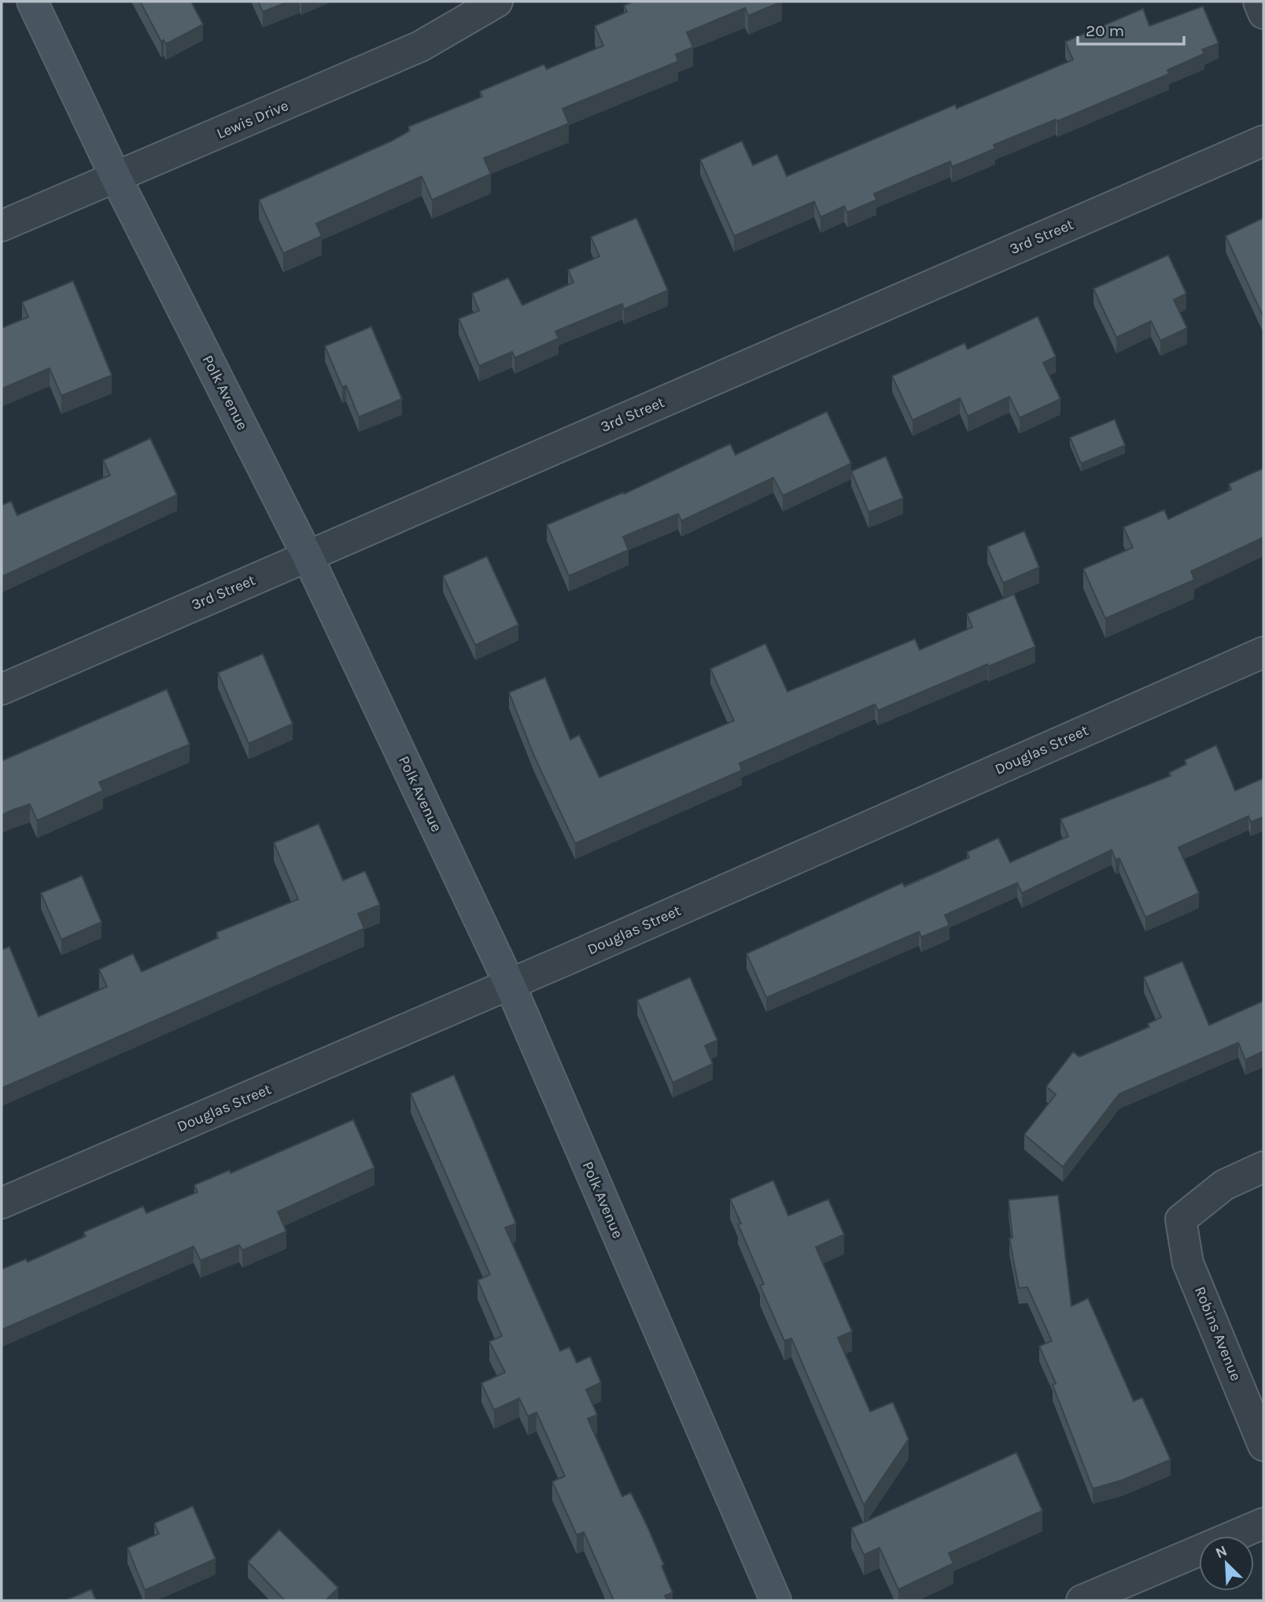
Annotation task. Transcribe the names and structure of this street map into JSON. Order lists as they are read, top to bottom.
{
  "streets": {
    "street": [
      "Lewis Drive",
      "3rd Street",
      "Polk Avenue",
      "Douglas Street",
      "Robins Avenue"
    ]
  },
  "crossings": [
    ["Lewis Drive", "Polk Avenue"],
    ["3rd Street", "Polk Avenue"],
    ["Polk Avenue", "Douglas Street"]
  ],
  "scale_bar": "20 m",
  "north": "top left"
}
